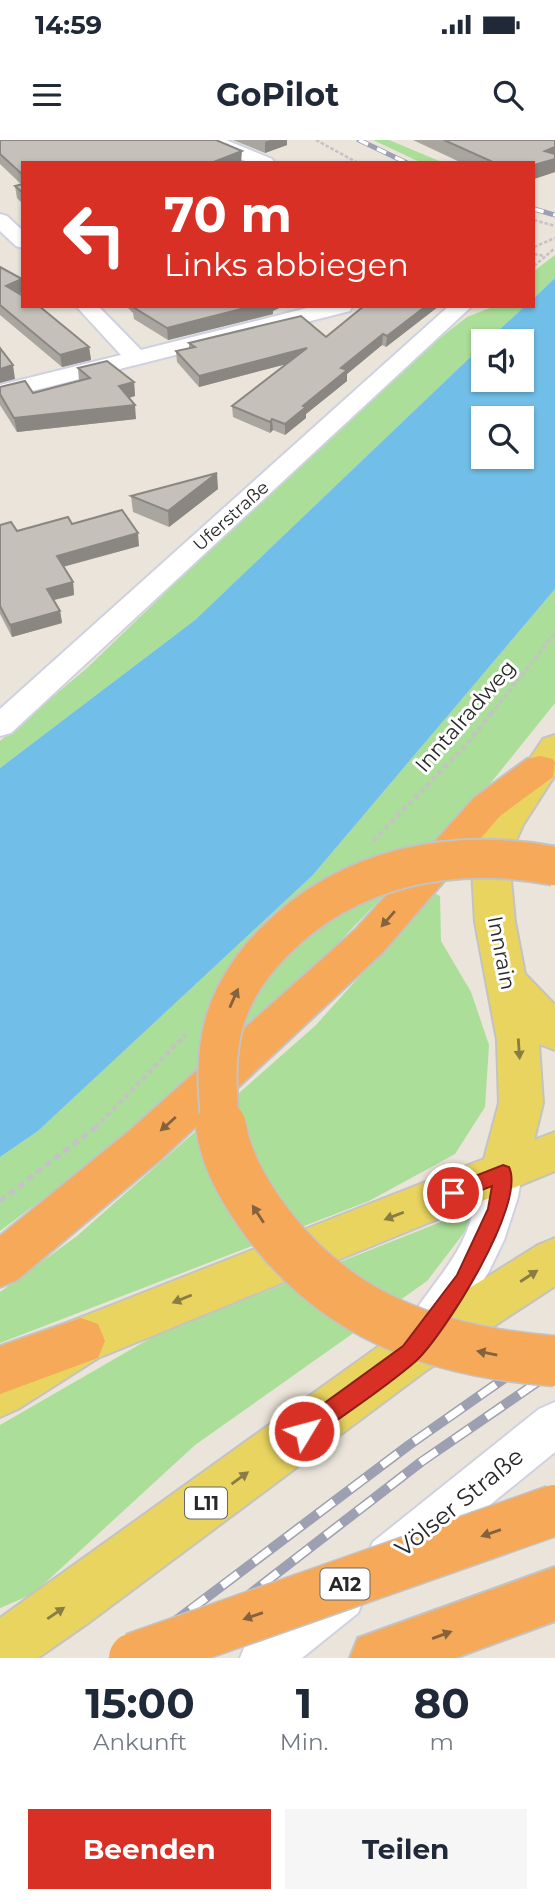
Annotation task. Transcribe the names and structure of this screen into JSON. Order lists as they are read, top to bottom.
{
  "streets": {
    "highway": ["A12"],
    "main road": ["Innrain", "L11"],
    "street": ["Uferstraße", "Völser Straße"],
    "path": ["Inntalradweg"]
  },
  "crossings": [
    ["Innrain", "L11"]
  ],
  "one_way": ["Innrain"],
  "page": {
    "status": "14:59",
    "header": "GoPilot",
    "turn": ["70 m", "Links abbiegen"],
    "eta": [
      "15:00",
      "Ankunft",
      "1",
      "Min.",
      "80",
      "m"
    ],
    "buttons": ["Beenden", "Teilen"]
  }
}
